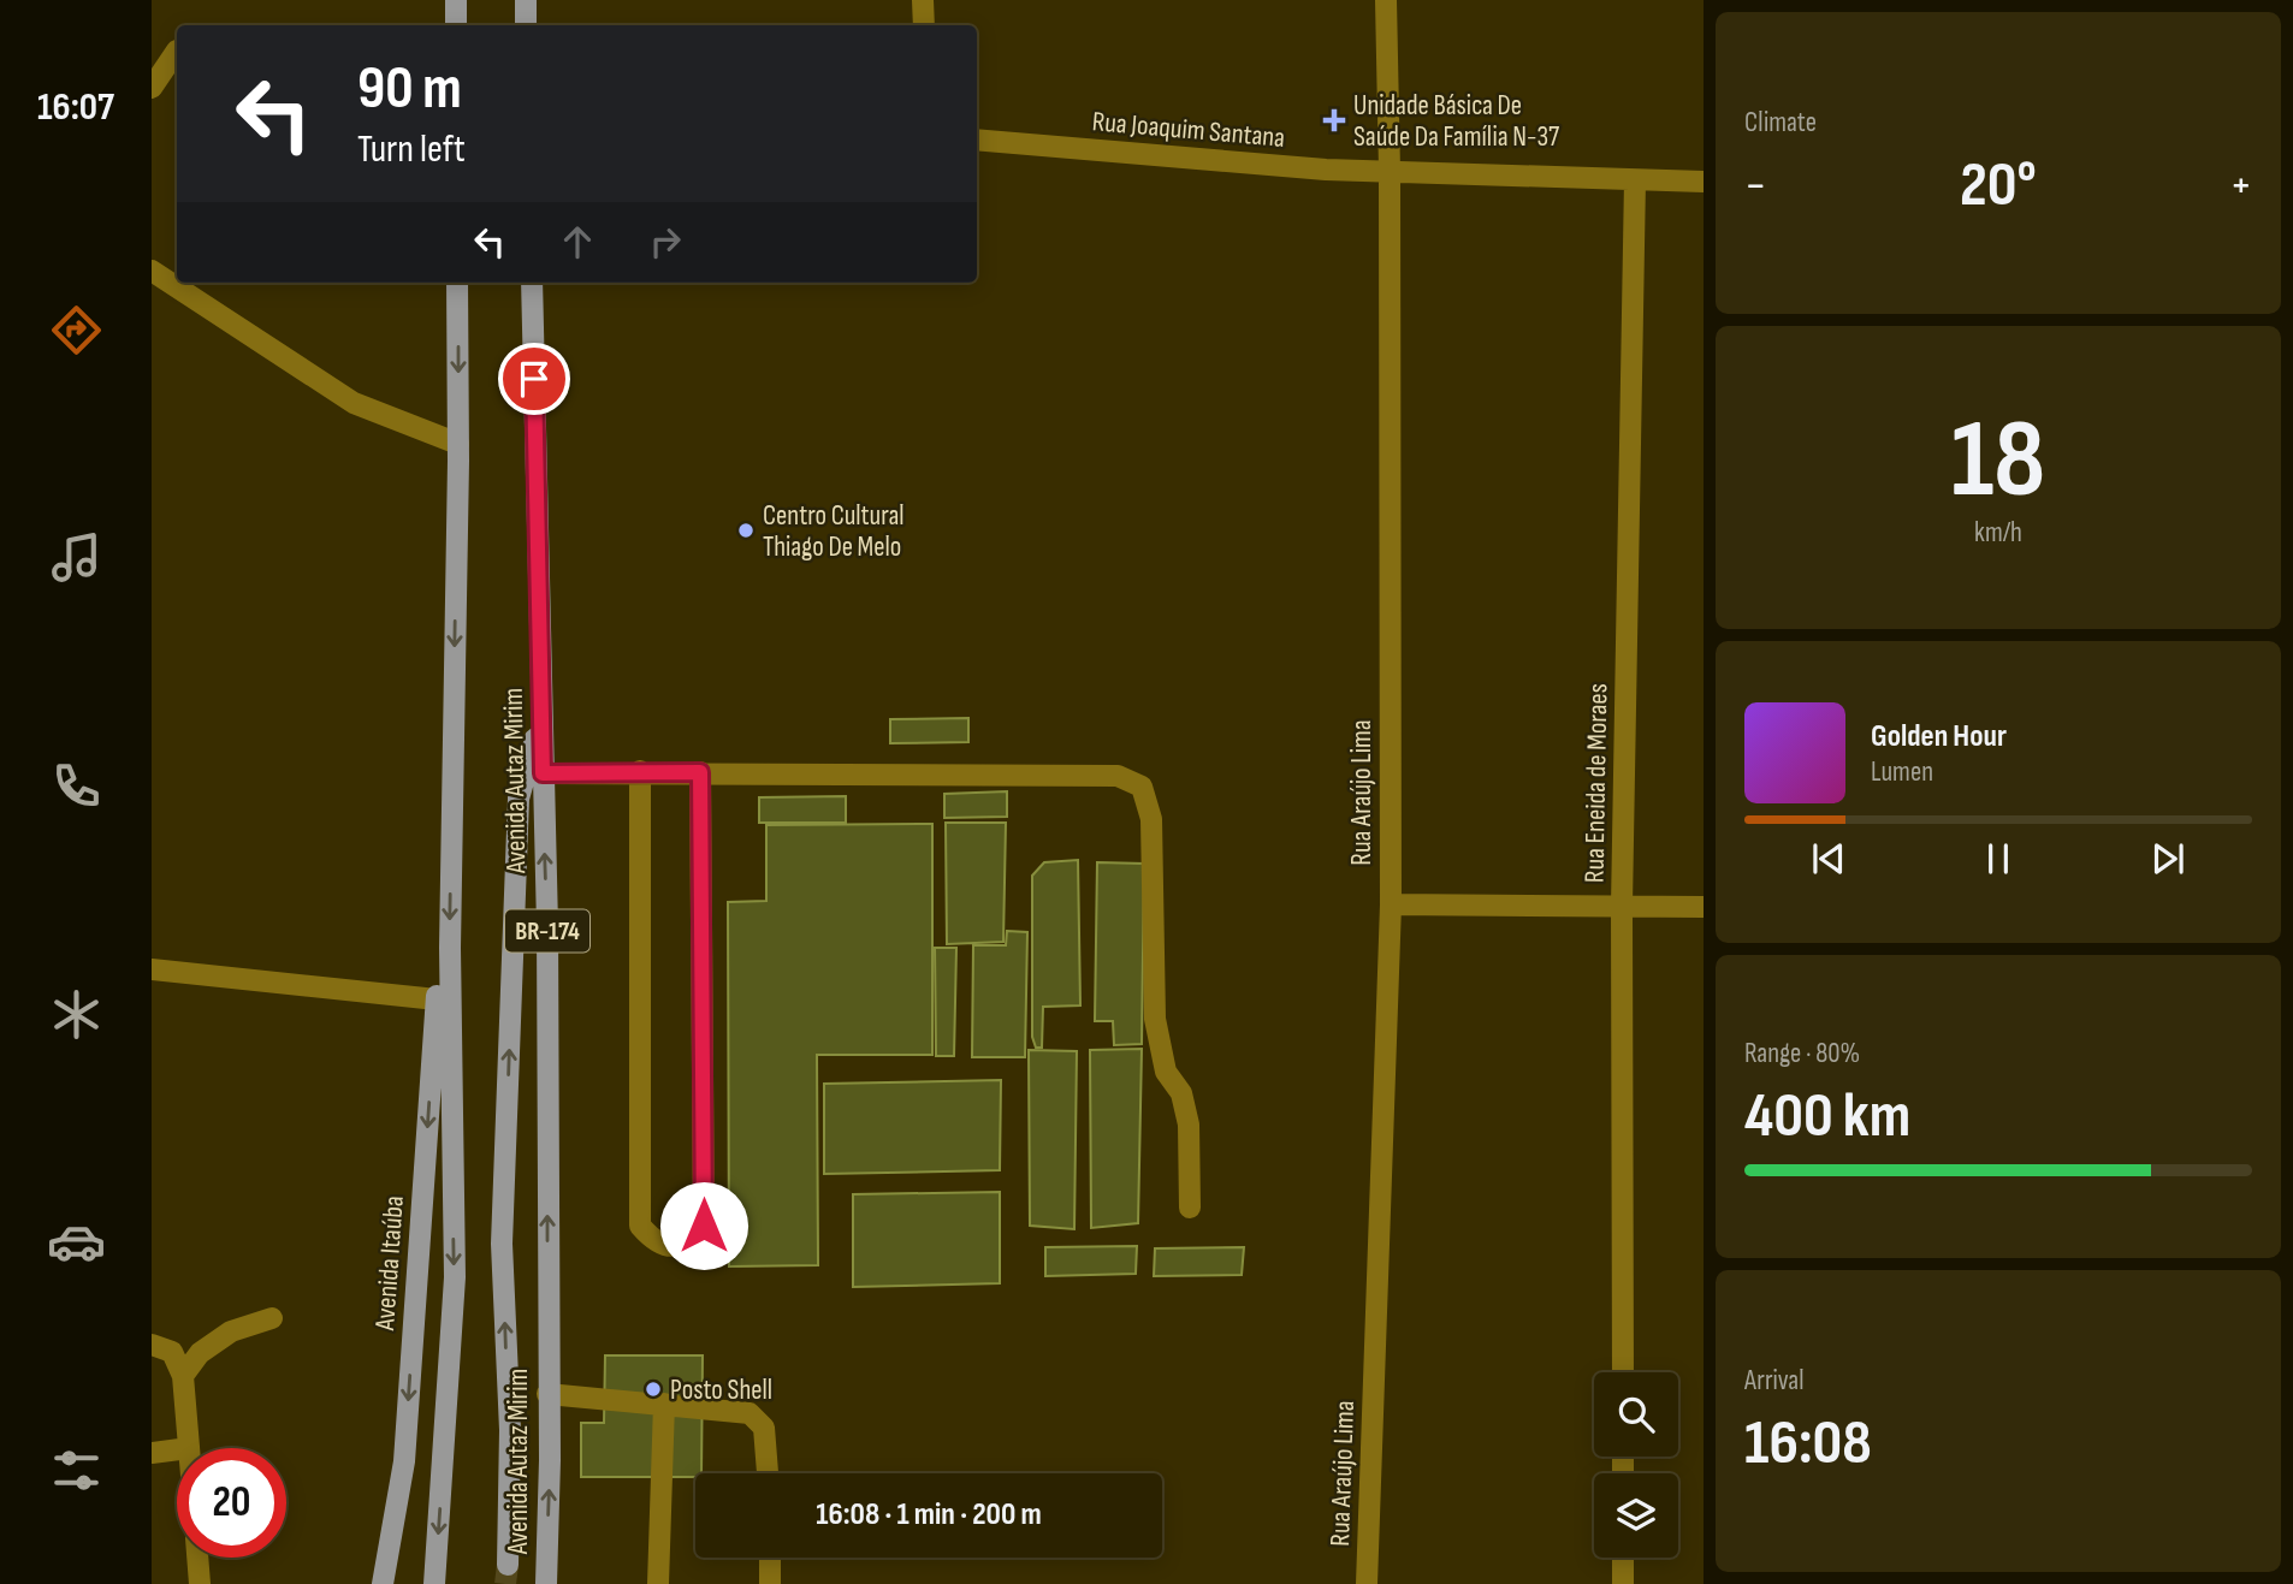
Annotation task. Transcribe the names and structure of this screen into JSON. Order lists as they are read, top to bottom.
{
  "streets": {
    "main road": ["Avenida Autaz Mirim", "BR-174", "Avenida Itaúba"],
    "street": ["Rua Joaquim Santana", "Rua Eneida de Moraes", "Rua Araújo Lima"]
  },
  "crossings": [
    ["Rua Joaquim Santana", "Rua Eneida de Moraes"],
    ["Rua Joaquim Santana", "Rua Araújo Lima"]
  ],
  "places": {
    "health": ["Unidade Básica De Saúde Da Família N-37"],
    "other": ["Centro Cultural Thiago De Melo", "Posto Shell"]
  },
  "page": {
    "tabs": "16:07",
    "tile": [
      "Climate",
      ["18", "km/h"],
      ["Range · 80%", "400 km"],
      ["Arrival", "16:08"]
    ],
    "turn": ["90 m", "Turn left"],
    "heat": ["−", "20°", "+"],
    "song": ["Golden Hour", "Lumen"],
    "limit": "20",
    "trip": "16:08 · 1 min · 200 m"
  }
}
